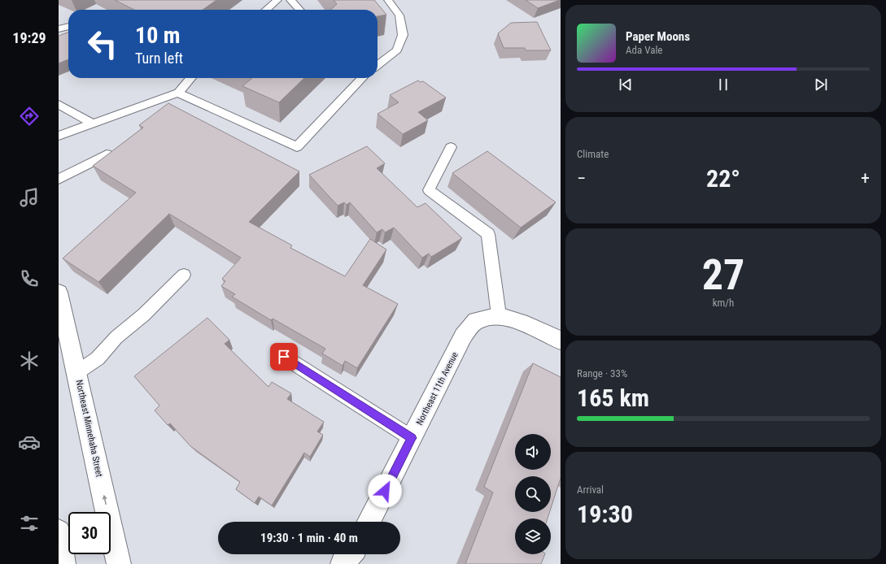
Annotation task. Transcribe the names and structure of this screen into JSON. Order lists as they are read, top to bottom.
{
  "streets": {
    "street": ["Northeast 11th Avenue", "Northeast Minnehaha Street"]
  },
  "one_way": ["Northeast Minnehaha Street"],
  "page": {
    "tabs": "19:29",
    "turn": ["10 m", "Turn left"],
    "song": ["Paper Moons", "Ada Vale"],
    "tile": [
      "Climate",
      ["27", "km/h"],
      ["Range · 33%", "165 km"],
      ["Arrival", "19:30"]
    ],
    "heat": ["−", "22°", "+"],
    "limit": "30",
    "trip": "19:30 · 1 min · 40 m"
  }
}
